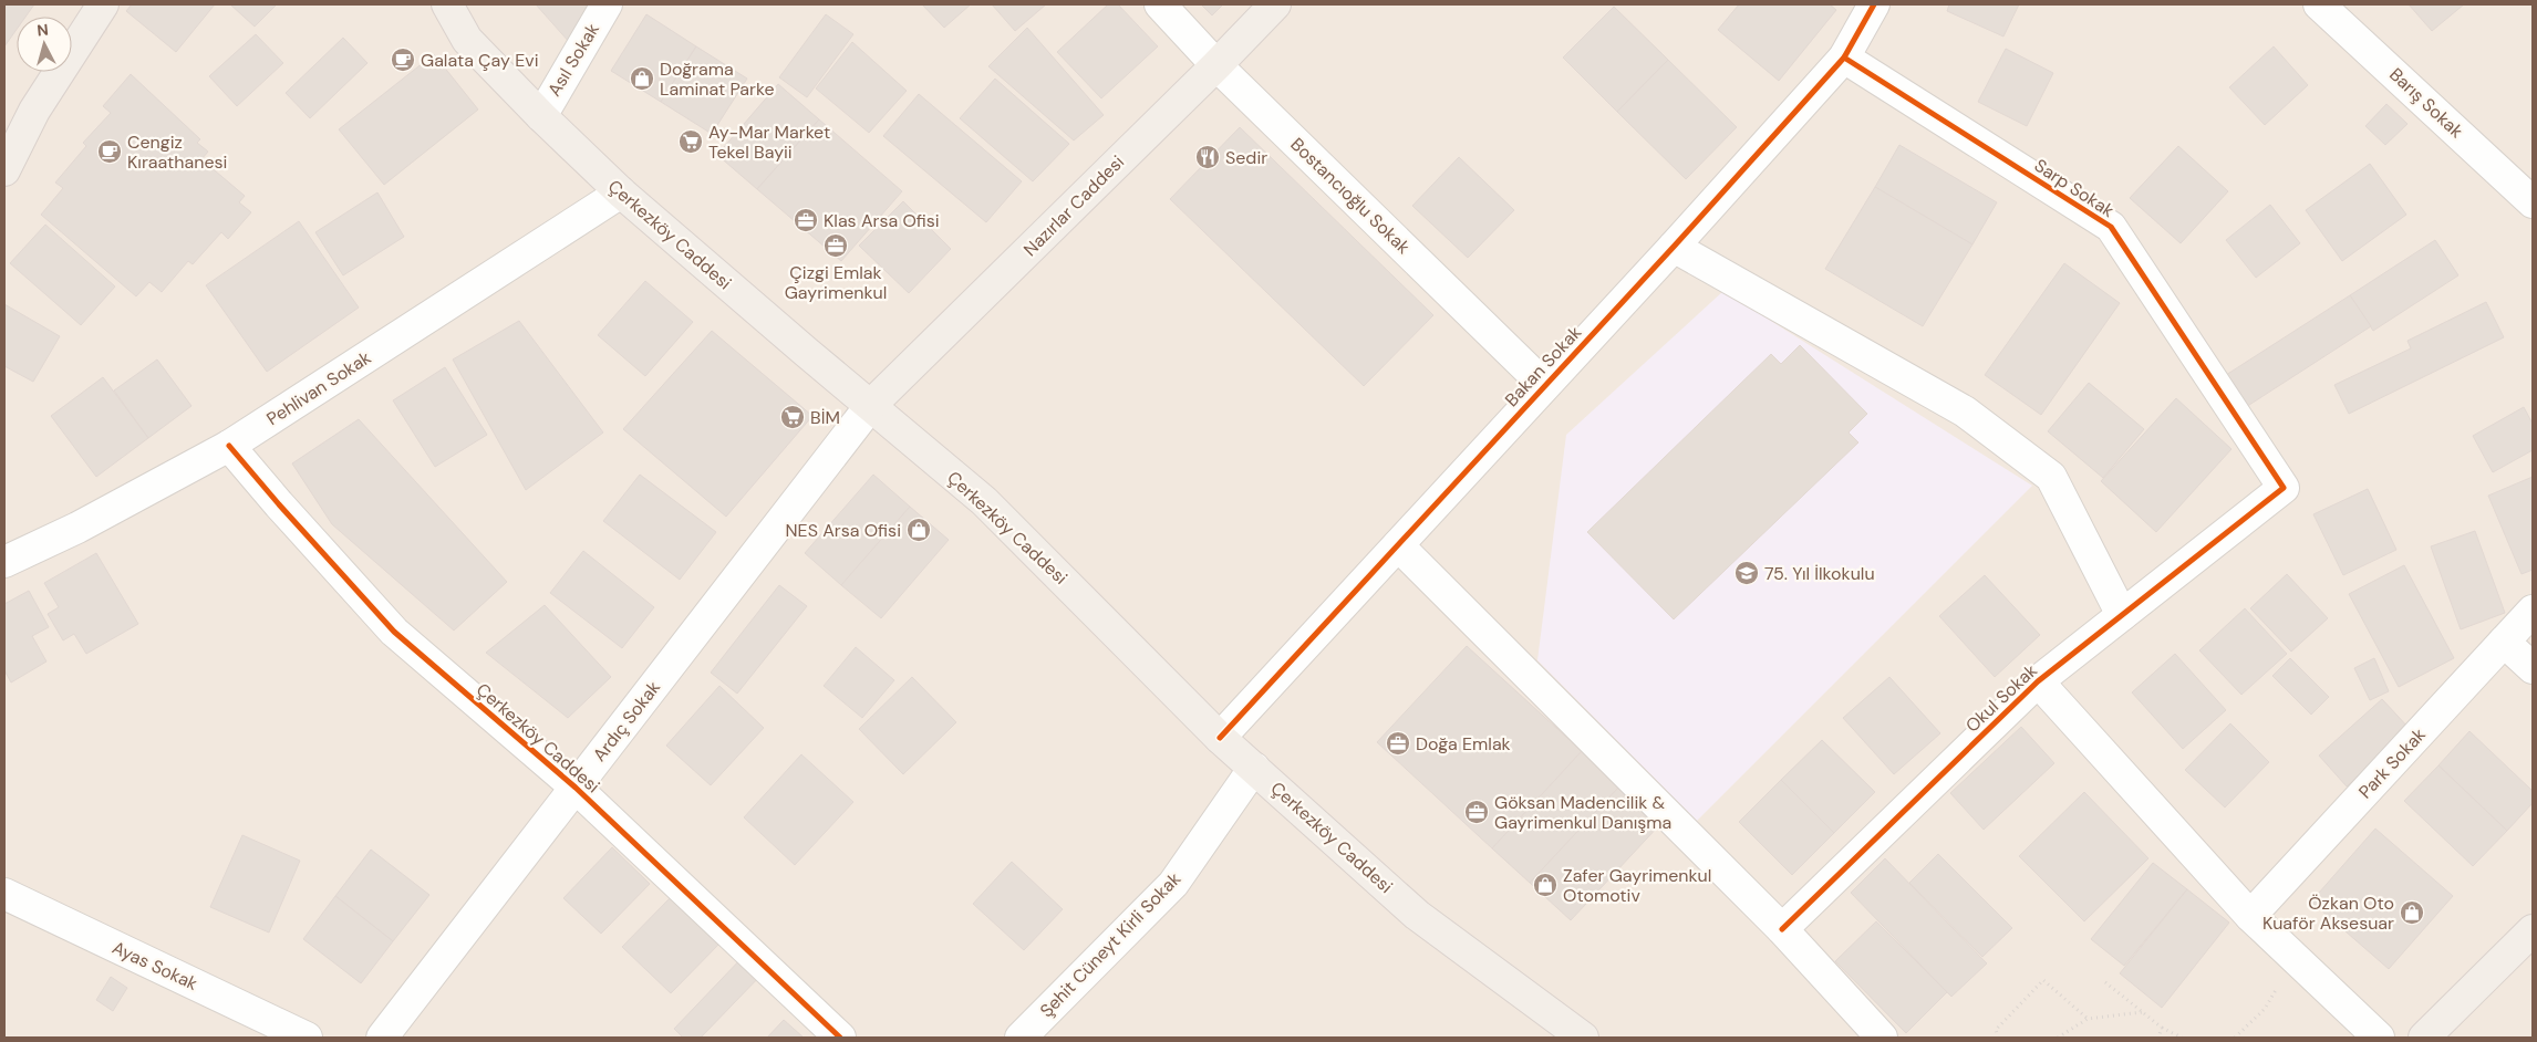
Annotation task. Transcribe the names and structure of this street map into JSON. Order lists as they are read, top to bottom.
{
  "streets": {
    "main road": ["Nazırlar Caddesi", "Çerkezköy Caddesi"],
    "street": [
      "Asıl Sokak",
      "Barış Sokak",
      "Sarp Sokak",
      "Bostancıoğlu Sokak",
      "Bakan Sokak",
      "Pehlivan Sokak",
      "Okul Sokak",
      "Ardıç Sokak",
      "Park Sokak",
      "Şehit Cüneyt Kirli Sokak",
      "Ayas Sokak"
    ]
  },
  "crossings": [
    ["Asıl Sokak", "Çerkezköy Caddesi"],
    ["Sarp Sokak", "Bakan Sokak"],
    ["Sarp Sokak", "Okul Sokak"],
    ["Bostancıoğlu Sokak", "Nazırlar Caddesi"],
    ["Bostancıoğlu Sokak", "Bakan Sokak"],
    ["Nazırlar Caddesi", "Çerkezköy Caddesi"],
    ["Nazırlar Caddesi", "Ardıç Sokak"],
    ["Çerkezköy Caddesi", "Bakan Sokak"],
    ["Çerkezköy Caddesi", "Pehlivan Sokak"],
    ["Çerkezköy Caddesi", "Ardıç Sokak"],
    ["Çerkezköy Caddesi", "Şehit Cüneyt Kirli Sokak"]
  ],
  "places": {
    "cafe": ["Galata Çay Evi", "Cengiz Kıraathanesi"],
    "shop": [
      "Doğrama Laminat Parke",
      "NES Arsa Ofisi",
      "Zafer Gayrimenkul Otomotiv",
      "Özkan Oto Kuaför Aksesuar"
    ],
    "supermarket": ["Ay-Mar Market Tekel Bayii", "BİM"],
    "restaurant": ["Sedir"],
    "office": [
      "Klas Arsa Ofisi",
      "Çizgi Emlak Gayrimenkul",
      "Doğa Emlak",
      "Göksan Madencilik & Gayrimenkul Danışma"
    ],
    "school or university": ["75. Yıl İlkokulu"]
  },
  "north": "top"
}
